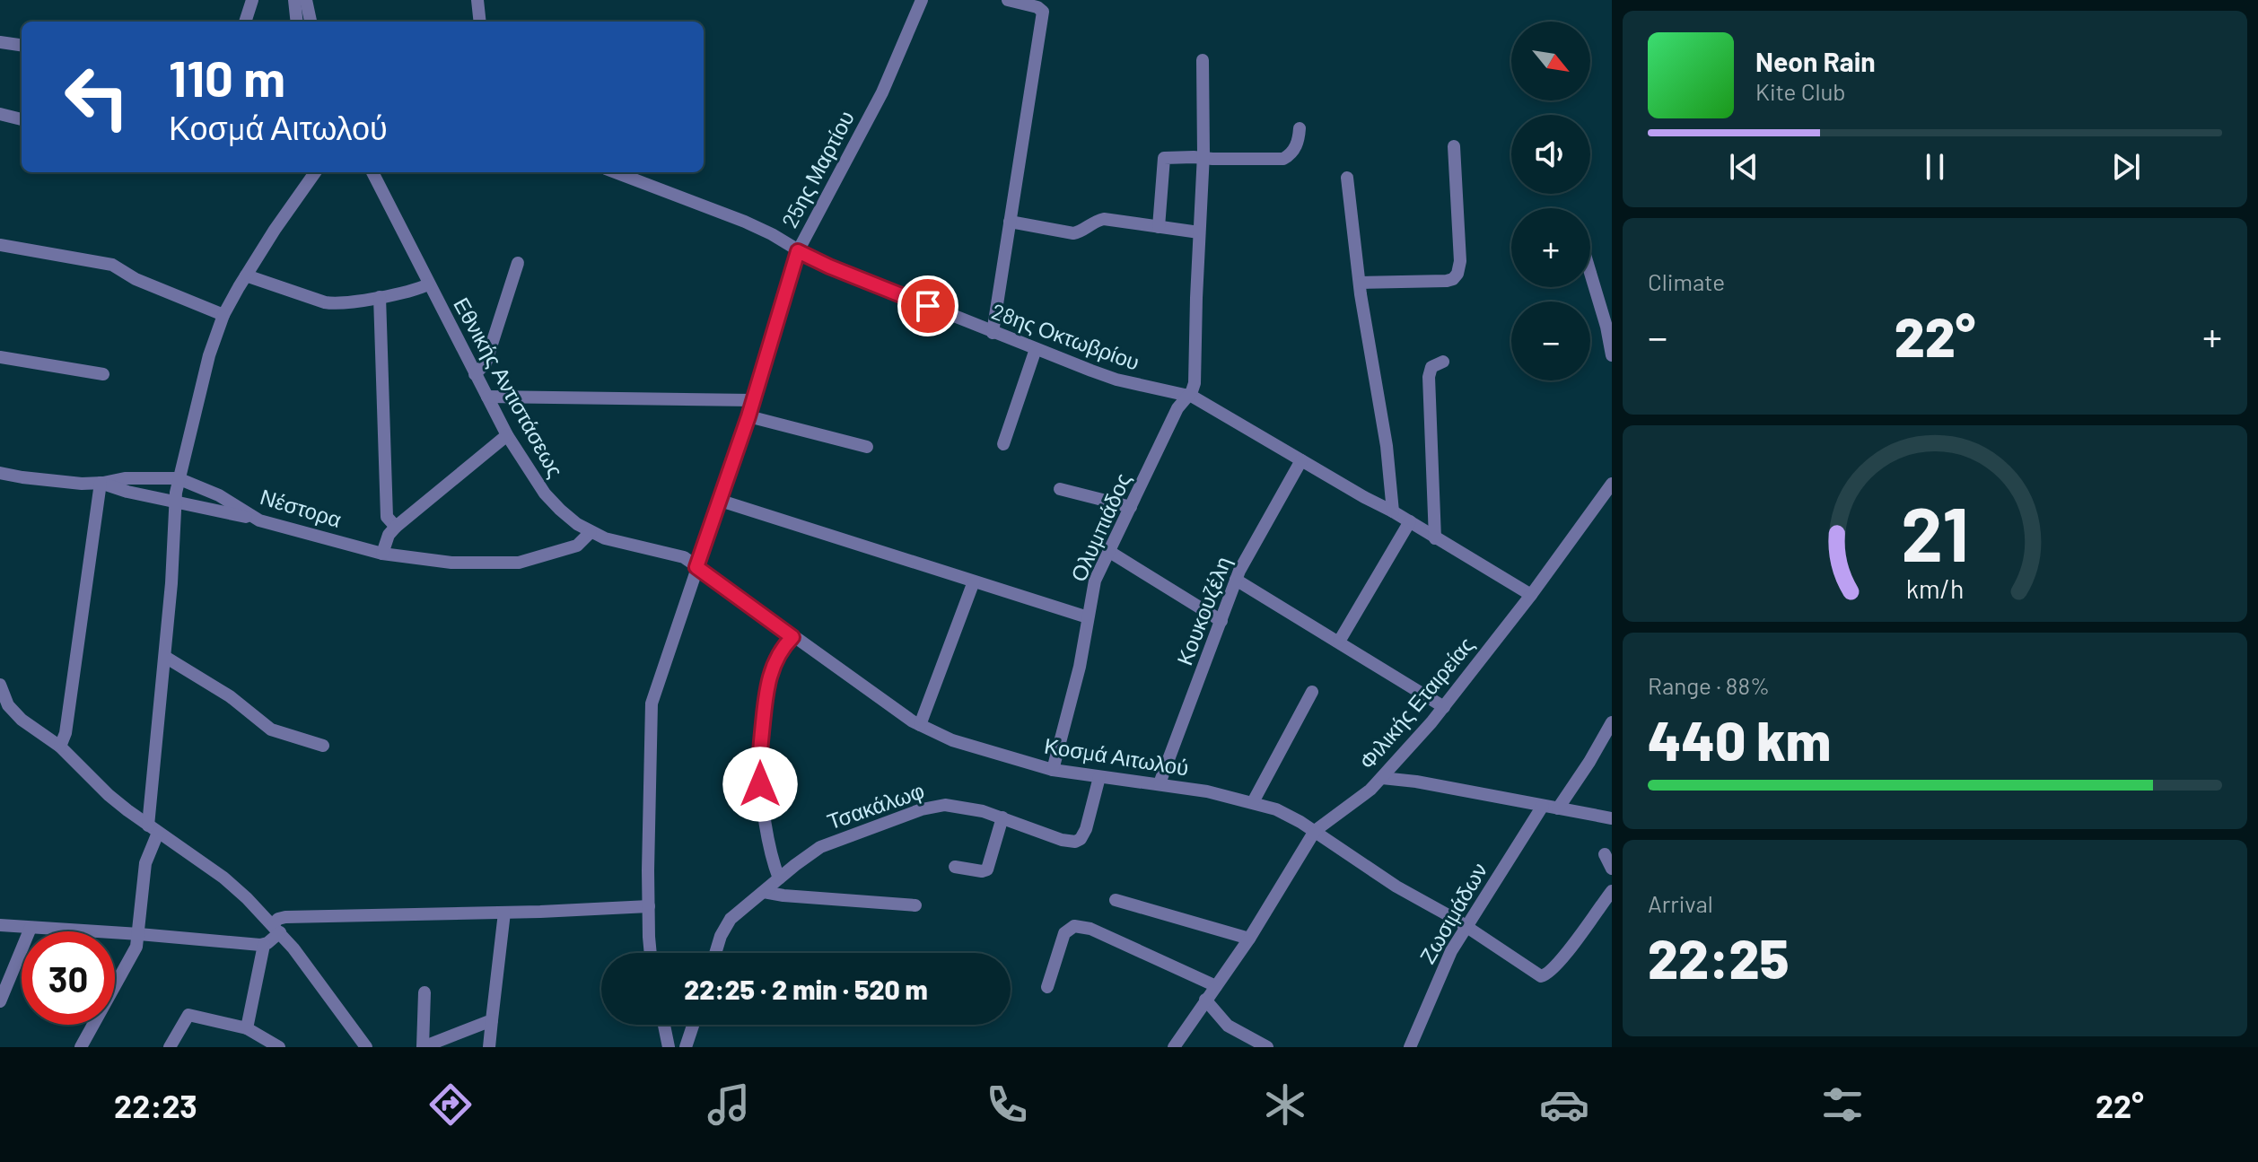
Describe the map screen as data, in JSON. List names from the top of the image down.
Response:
{
  "streets": {
    "street": [
      "25ης Μαρτίου",
      "28ης Οκτωβρίου",
      "Εθνικής Αντιστάσεως",
      "Νέστορα",
      "Ολυμπιάδος",
      "Κουκουζέλη",
      "Φιλικής Εταιρείας",
      "Κοσμά Αιτωλού",
      "Τσακάλωφ",
      "Ζωσιμάδων"
    ]
  },
  "crossings": [
    ["25ης Μαρτίου", "28ης Οκτωβρίου"],
    ["25ης Μαρτίου", "Εθνικής Αντιστάσεως"],
    ["25ης Μαρτίου", "Κοσμά Αιτωλού"],
    ["28ης Οκτωβρίου", "Ολυμπιάδος"],
    ["28ης Οκτωβρίου", "Κουκουζέλη"],
    ["28ης Οκτωβρίου", "Φιλικής Εταιρείας"],
    ["Εθνικής Αντιστάσεως", "Νέστορα"],
    ["Εθνικής Αντιστάσεως", "Κοσμά Αιτωλού"],
    ["Ολυμπιάδος", "Κοσμά Αιτωλού"],
    ["Κουκουζέλη", "Κοσμά Αιτωλού"],
    ["Φιλικής Εταιρείας", "Κοσμά Αιτωλού"],
    ["Κοσμά Αιτωλού", "Τσακάλωφ"],
    ["Κοσμά Αιτωλού", "Ζωσιμάδων"]
  ],
  "north": "bottom right",
  "page": {
    "map_buttons": ["+", "−"],
    "turn": ["110 m", "Κοσμά Αιτωλού"],
    "song": ["Neon Rain", "Kite Club"],
    "tile": [
      "Climate",
      ["Range · 88%", "440 km"],
      ["Arrival", "22:25"]
    ],
    "heat": ["−", "22°", "+"],
    "limit": "30",
    "trip": "22:25 · 2 min · 520 m",
    "tabs": ["22:23", "22°"],
    "gauge": ["21", "km/h"]
  }
}
